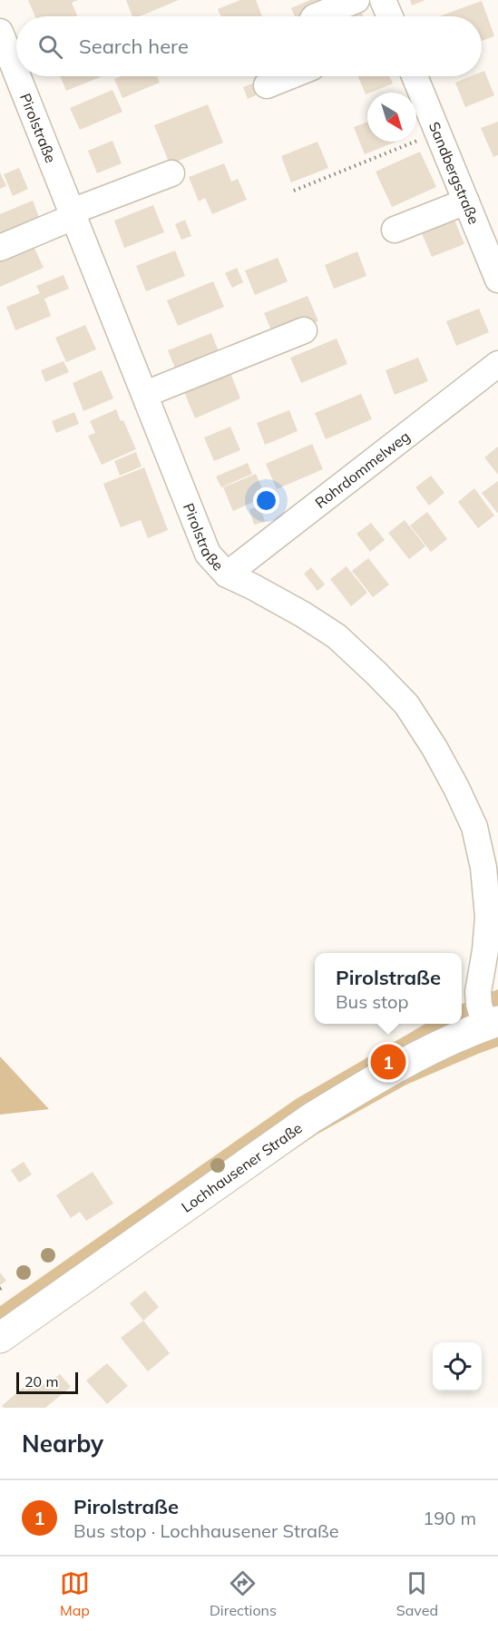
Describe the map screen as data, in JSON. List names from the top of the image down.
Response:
{
  "streets": {
    "main road": ["Lochhausener Straße"],
    "street": ["Pirolstraße", "Sandbergstraße", "Rohrdommelweg"]
  },
  "crossings": [
    ["Pirolstraße", "Rohrdommelweg"],
    ["Pirolstraße", "Lochhausener Straße"]
  ],
  "scale_bar": "20 m",
  "north": "bottom right",
  "page": {
    "search": "Search here",
    "popup": ["Pirolstraße", "Bus stop"],
    "pins": "1",
    "scale": "20 m",
    "heading": "Nearby",
    "list": [
      {
        "mark": "1",
        "name": "Pirolstraße",
        "note": "Bus stop · Lochhausener Straße",
        "value": "190 m"
      }
    ],
    "nav": ["Map", "Directions", "Saved"]
  }
}
